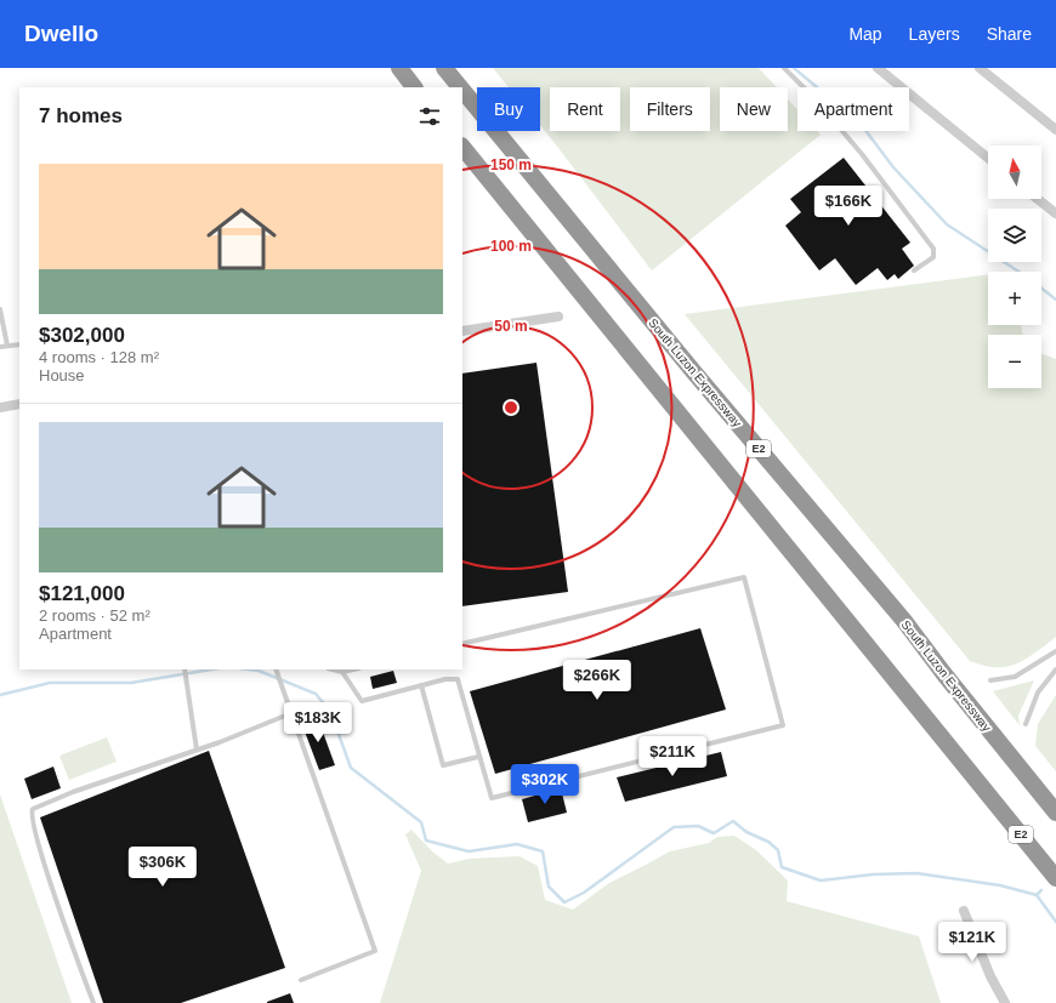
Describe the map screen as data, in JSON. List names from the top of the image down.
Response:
{
  "streets": {
    "highway": ["South Luzon Expressway", "E2"]
  },
  "north": "top",
  "page": {
    "header": "Dwello",
    "nav": ["Map", "Layers", "Share"],
    "chip": [
      "Buy",
      "Rent",
      "Filters",
      "New",
      "Apartment"
    ],
    "heading": "7 homes",
    "map_buttons": ["+", "−"],
    "list": [
      {
        "name": "$302,000",
        "note": "4 rooms · 128 m² · House"
      },
      {
        "name": "$121,000",
        "note": "2 rooms · 52 m² · Apartment"
      }
    ],
    "price": [
      "$166K",
      "$266K",
      "$183K",
      "$211K",
      "$302K",
      "$306K",
      "$121K"
    ]
  },
  "rings": ["150 m", "100 m", "50 m"]
}
